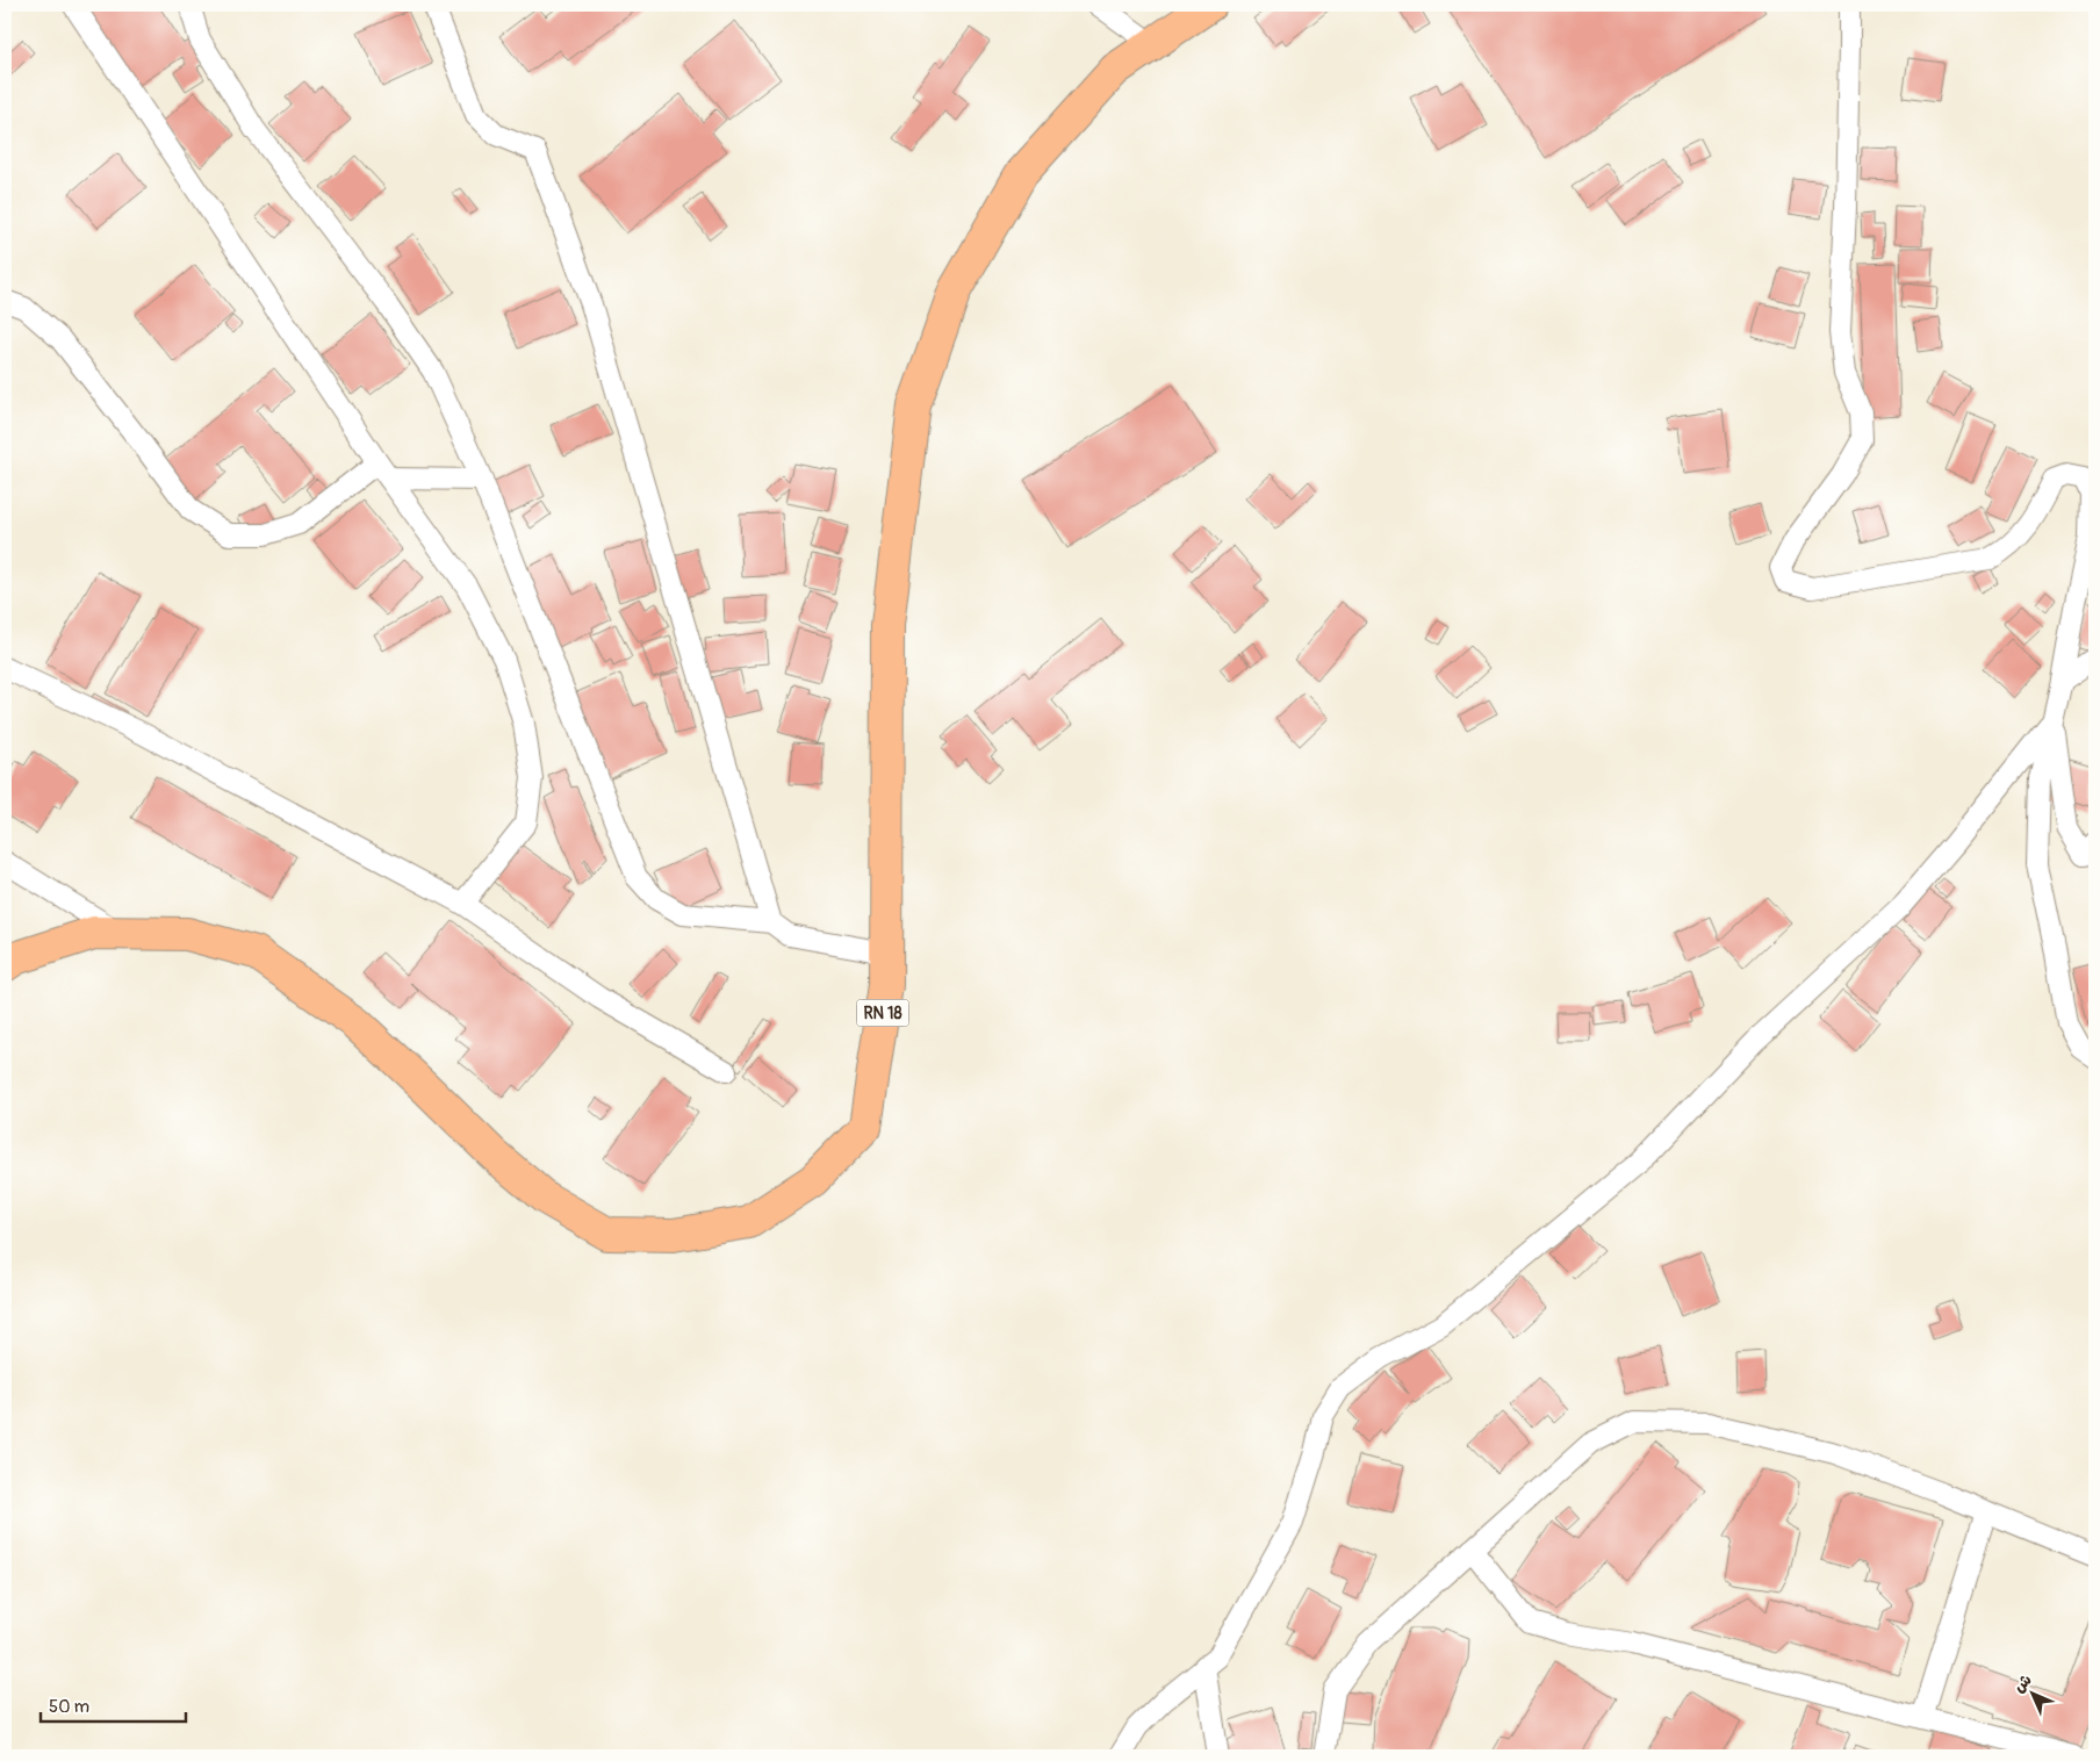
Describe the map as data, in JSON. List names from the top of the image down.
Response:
{
  "streets": {
    "main road": ["RN 18"]
  },
  "scale_bar": "50 m",
  "north": "top left"
}
